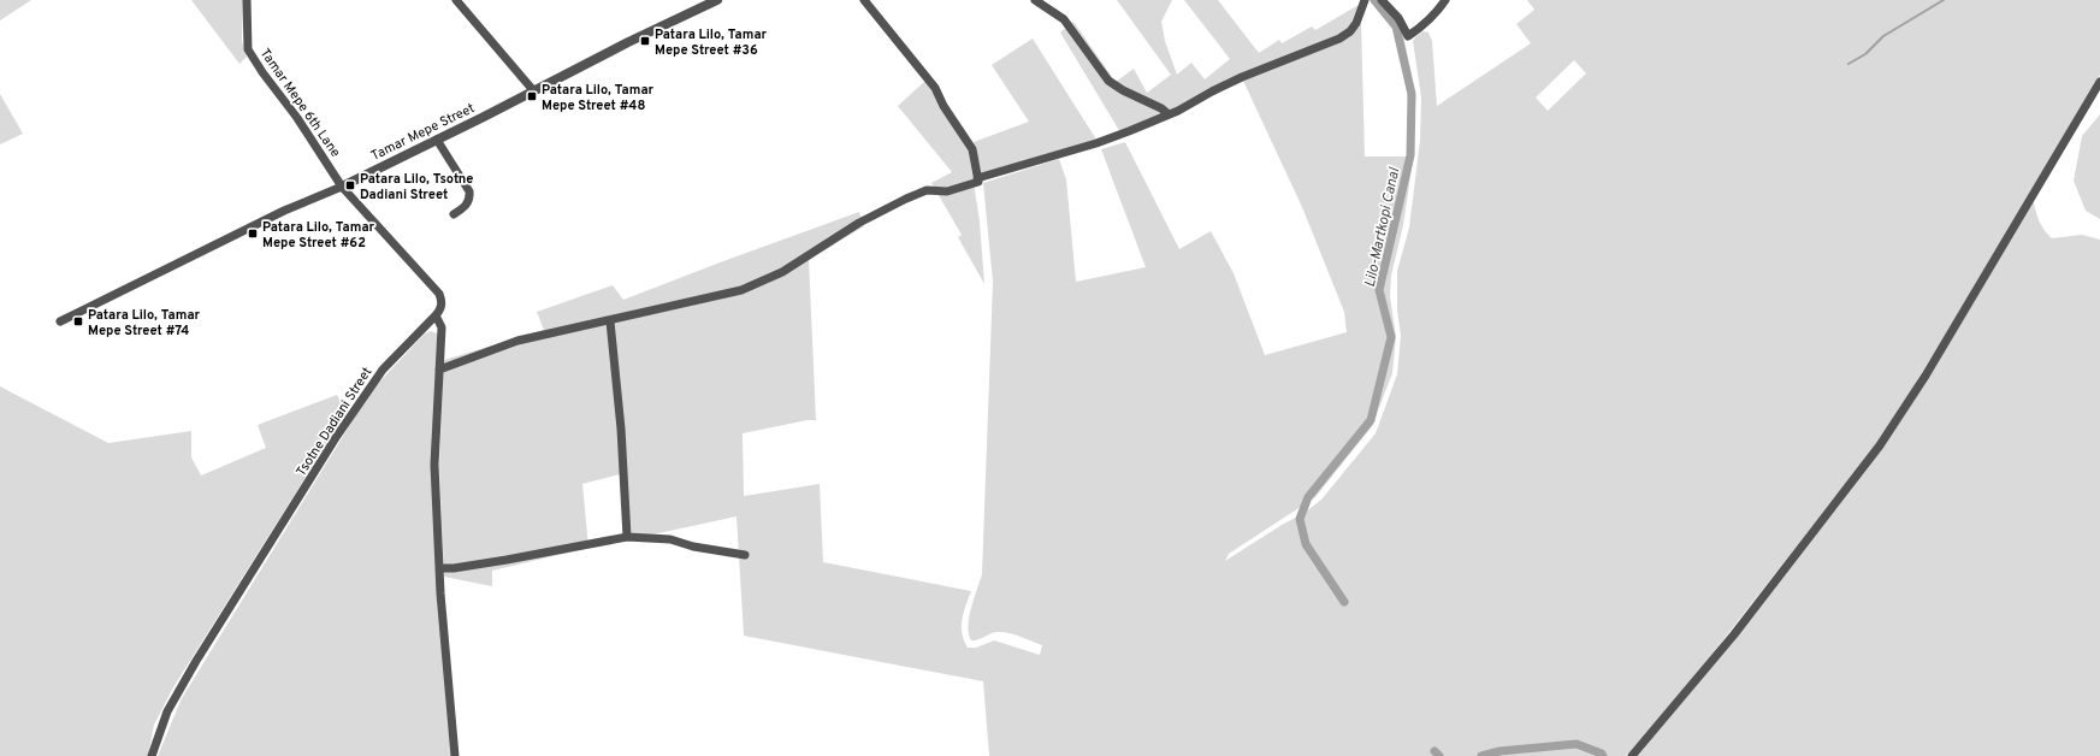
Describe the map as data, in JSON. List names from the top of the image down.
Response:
{
  "streets": {
    "street": ["Tamar Mepe 6th Lane", "Tamar Mepe Street", "Tsotne Dadiani Street"]
  },
  "crossings": [
    ["Tamar Mepe 6th Lane", "Tamar Mepe Street"]
  ],
  "water": ["Lilo-Martkopi Canal"],
  "places": {
    "transit": [
      "Patara Lilo, Tamar Mepe Street #36",
      "Patara Lilo, Tamar Mepe Street #48",
      "Patara Lilo, Tsotne Dadiani Street",
      "Patara Lilo, Tamar Mepe Street #62",
      "Patara Lilo, Tamar Mepe Street #74"
    ]
  }
}
